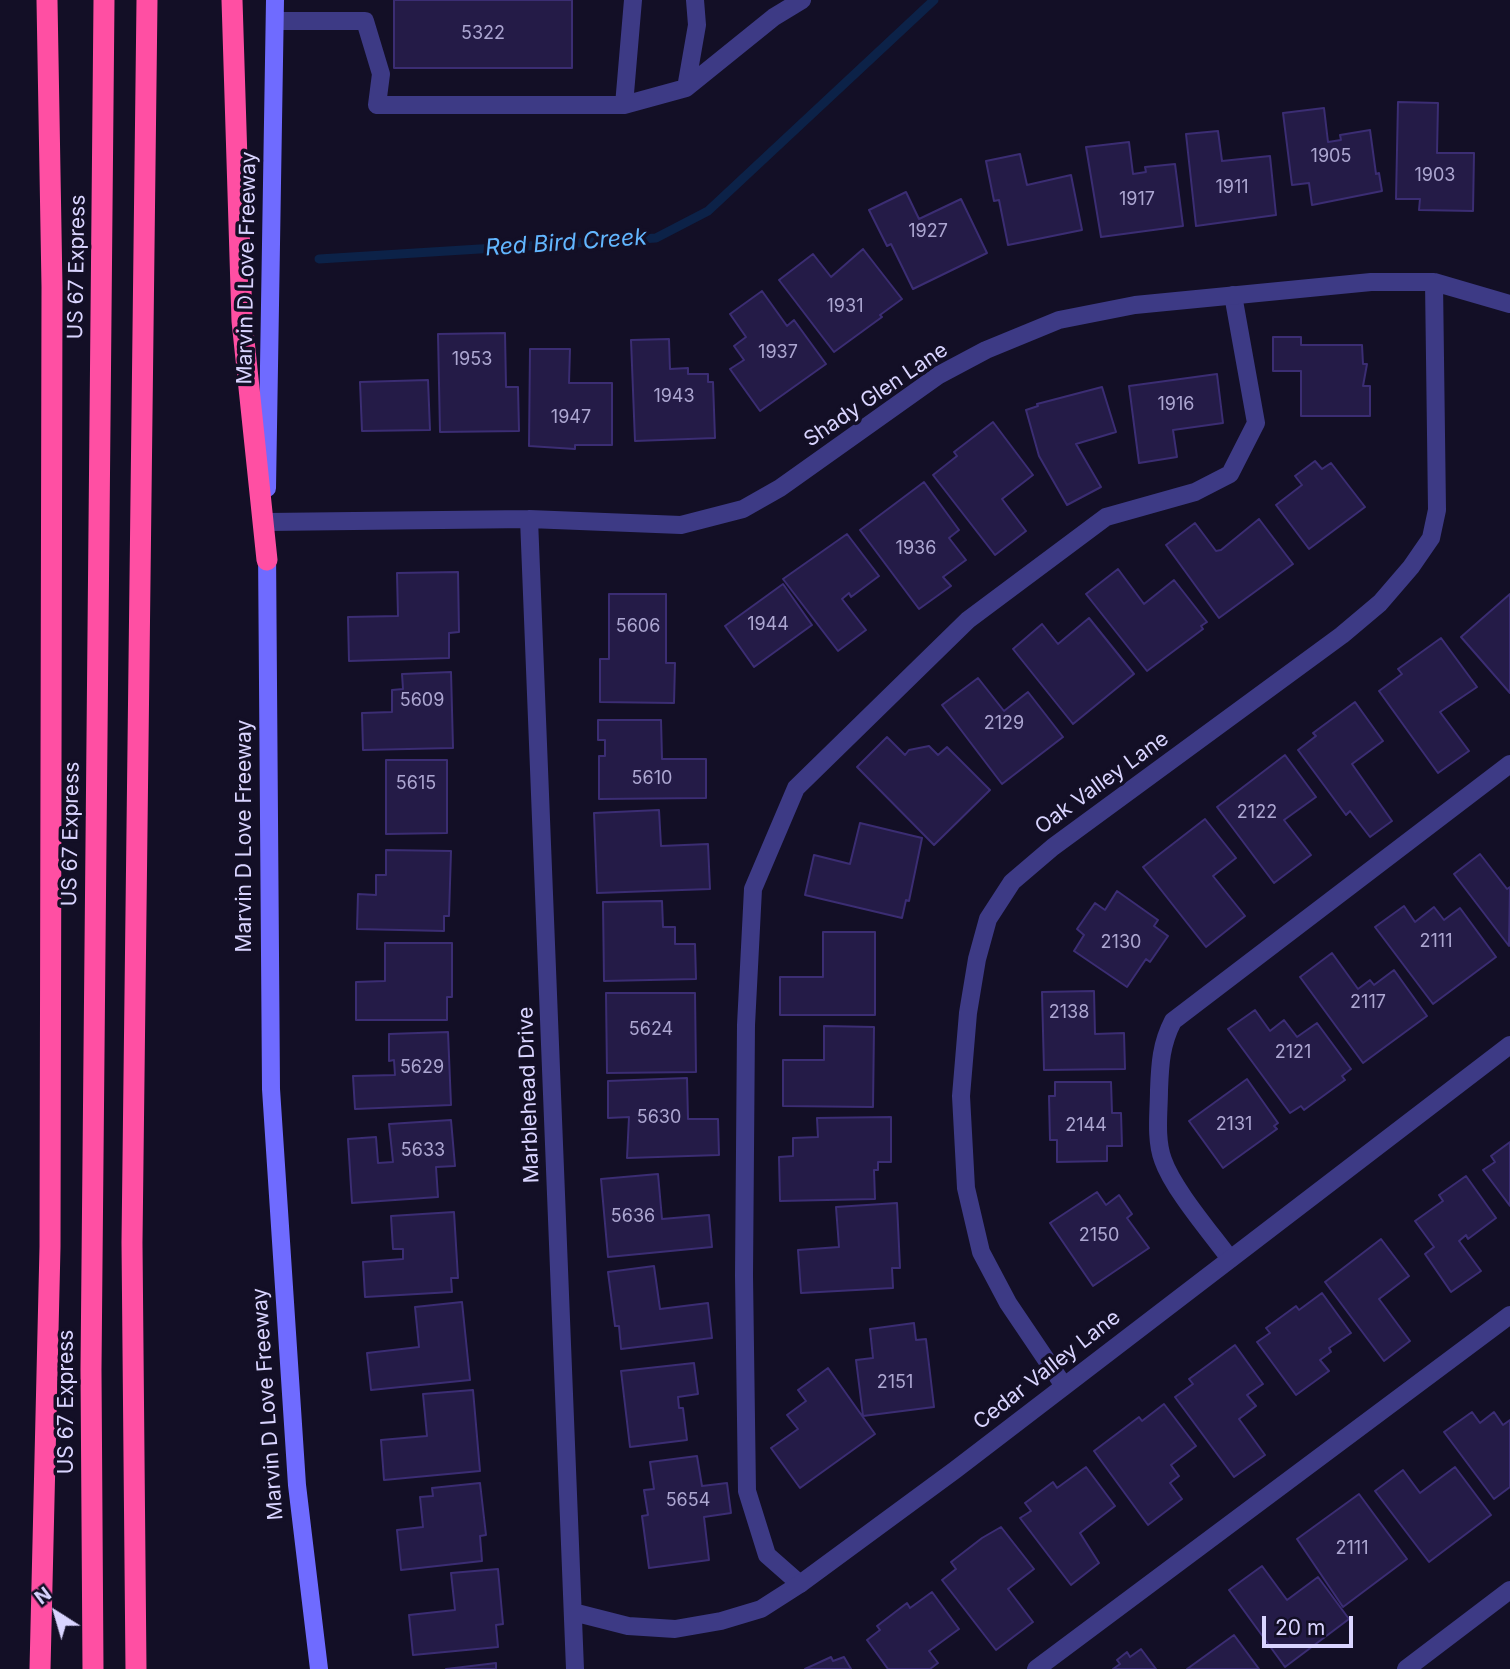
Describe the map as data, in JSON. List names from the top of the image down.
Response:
{
  "streets": {
    "highway": ["US 67 Express"],
    "main road": ["Marvin D Love Freeway"],
    "street": [
      "Shady Glen Lane",
      "Oak Valley Lane",
      "Marblehead Drive",
      "Cedar Valley Lane"
    ]
  },
  "crossings": [
    ["Marvin D Love Freeway", "Shady Glen Lane"],
    ["Shady Glen Lane", "Oak Valley Lane"],
    ["Shady Glen Lane", "Marblehead Drive"],
    ["Oak Valley Lane", "Cedar Valley Lane"],
    ["Marblehead Drive", "Cedar Valley Lane"]
  ],
  "water": ["Red Bird Creek"],
  "house_numbers": [
    "5322",
    "1905",
    "1903",
    "1911",
    "1917",
    "1927",
    "1931",
    "1937",
    "1953",
    "1943",
    "1916",
    "1947",
    "1936",
    "1944",
    "5606",
    "5609",
    "2129",
    "5610",
    "5615",
    "2122",
    "2111",
    "2130",
    "2117",
    "2138",
    "5624",
    "2121",
    "5629",
    "5630",
    "2131",
    "2144",
    "5633",
    "5636",
    "2150",
    "2151",
    "5654",
    "2111"
  ],
  "scale_bar": "20 m",
  "north": "top left"
}
